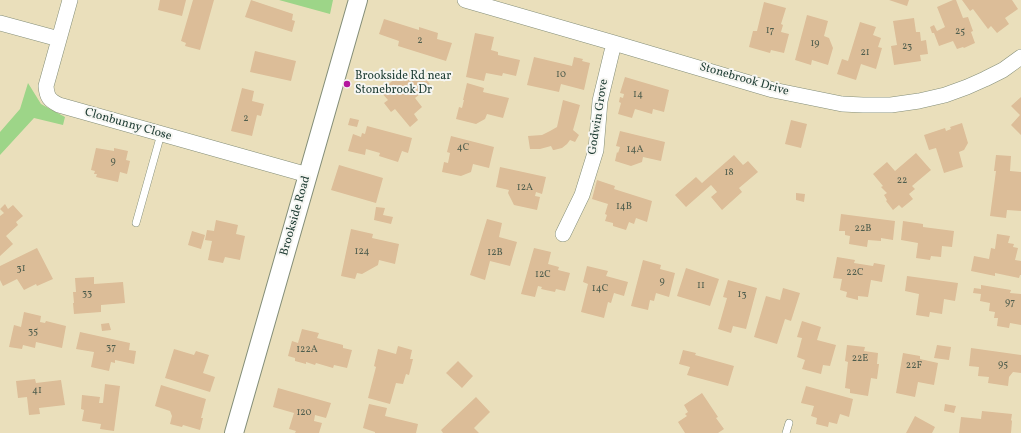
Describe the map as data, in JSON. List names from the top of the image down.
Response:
{
  "streets": {
    "street": [
      "Stonebrook Drive",
      "Godwin Grove",
      "Clonbunny Close",
      "Brookside Road"
    ]
  },
  "crossings": [
    ["Stonebrook Drive", "Godwin Grove"],
    ["Clonbunny Close", "Brookside Road"]
  ],
  "places": ["Brookside Rd near Stonebrook Dr"],
  "house_numbers": [
    "17",
    "25",
    "2",
    "19",
    "23",
    "21",
    "10",
    "14",
    "2",
    "4C",
    "14A",
    "9",
    "18",
    "22",
    "12A",
    "14B",
    "22B",
    "124",
    "12B",
    "31",
    "22C",
    "12C",
    "9",
    "11",
    "14C",
    "33",
    "13",
    "97",
    "35",
    "37",
    "122A",
    "22E",
    "95",
    "22F",
    "41",
    "120"
  ]
}
